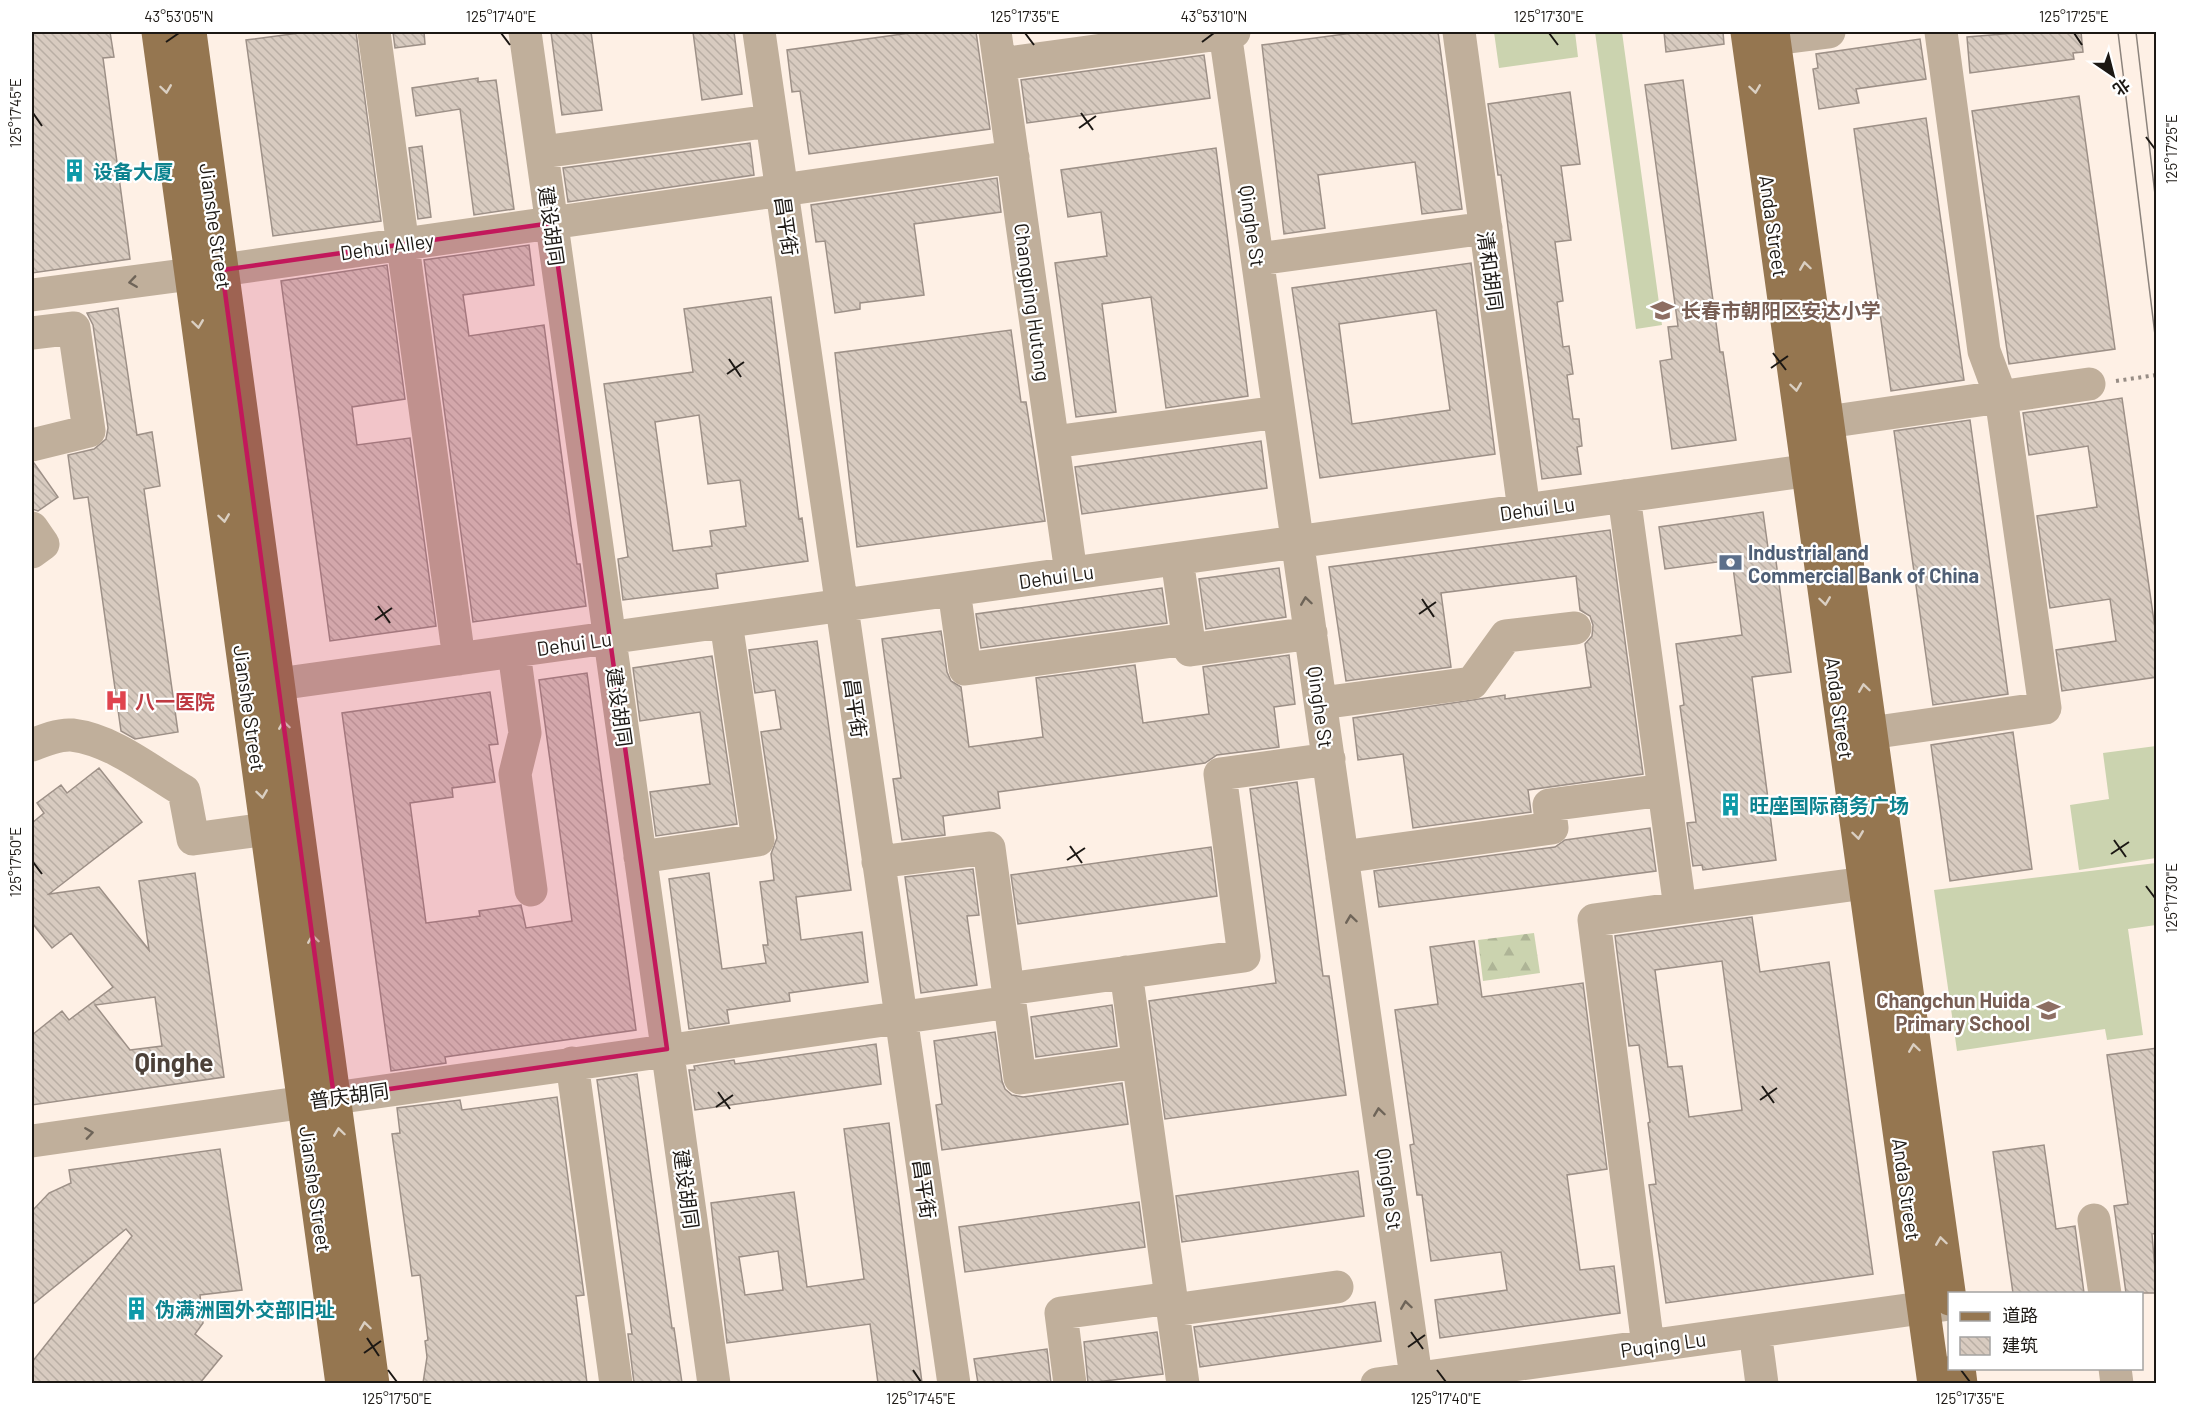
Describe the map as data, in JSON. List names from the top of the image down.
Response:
{
  "streets": {
    "main road": ["Jianshe Street", "Anda Street"],
    "street": [
      "建设胡同",
      "昌平街",
      "Qinghe St",
      "Dehui Alley",
      "清和胡同",
      "Changping Hutong",
      "Dehui Lu",
      "普庆胡同",
      "Puqing Lu"
    ]
  },
  "crossings": [
    ["Jianshe Street", "Dehui Alley"],
    ["Jianshe Street", "Dehui Lu"],
    ["Jianshe Street", "普庆胡同"],
    ["建设胡同", "Dehui Alley"],
    ["建设胡同", "Dehui Lu"],
    ["建设胡同", "普庆胡同"],
    ["昌平街", "Dehui Alley"],
    ["昌平街", "Dehui Lu"],
    ["昌平街", "普庆胡同"],
    ["Qinghe St", "Dehui Lu"],
    ["Qinghe St", "普庆胡同"],
    ["Qinghe St", "Puqing Lu"],
    ["Anda Street", "Dehui Lu"],
    ["Anda Street", "Puqing Lu"],
    ["Dehui Alley", "Changping Hutong"],
    ["清和胡同", "Dehui Lu"],
    ["Changping Hutong", "Dehui Lu"]
  ],
  "districts": ["Qinghe"],
  "places": {
    "building": ["设备大厦", "旺座国际商务广场", "伪满洲国外交部旧址"],
    "school or university": ["长春市朝阳区安达小学", "Changchun Huida Primary School"],
    "bank": ["Industrial and Commercial Bank of China"],
    "hospital": ["八一医院"]
  },
  "legend": ["道路", "建筑"],
  "north": "bottom right",
  "coordinates": [
    "43°53'05\"N",
    "125°17'40\"E",
    "125°17'35\"E",
    "43°53'10\"N",
    "125°17'30\"E",
    "125°17'25\"E",
    "125°17'45\"E",
    "125°17'50\"E"
  ]
}
